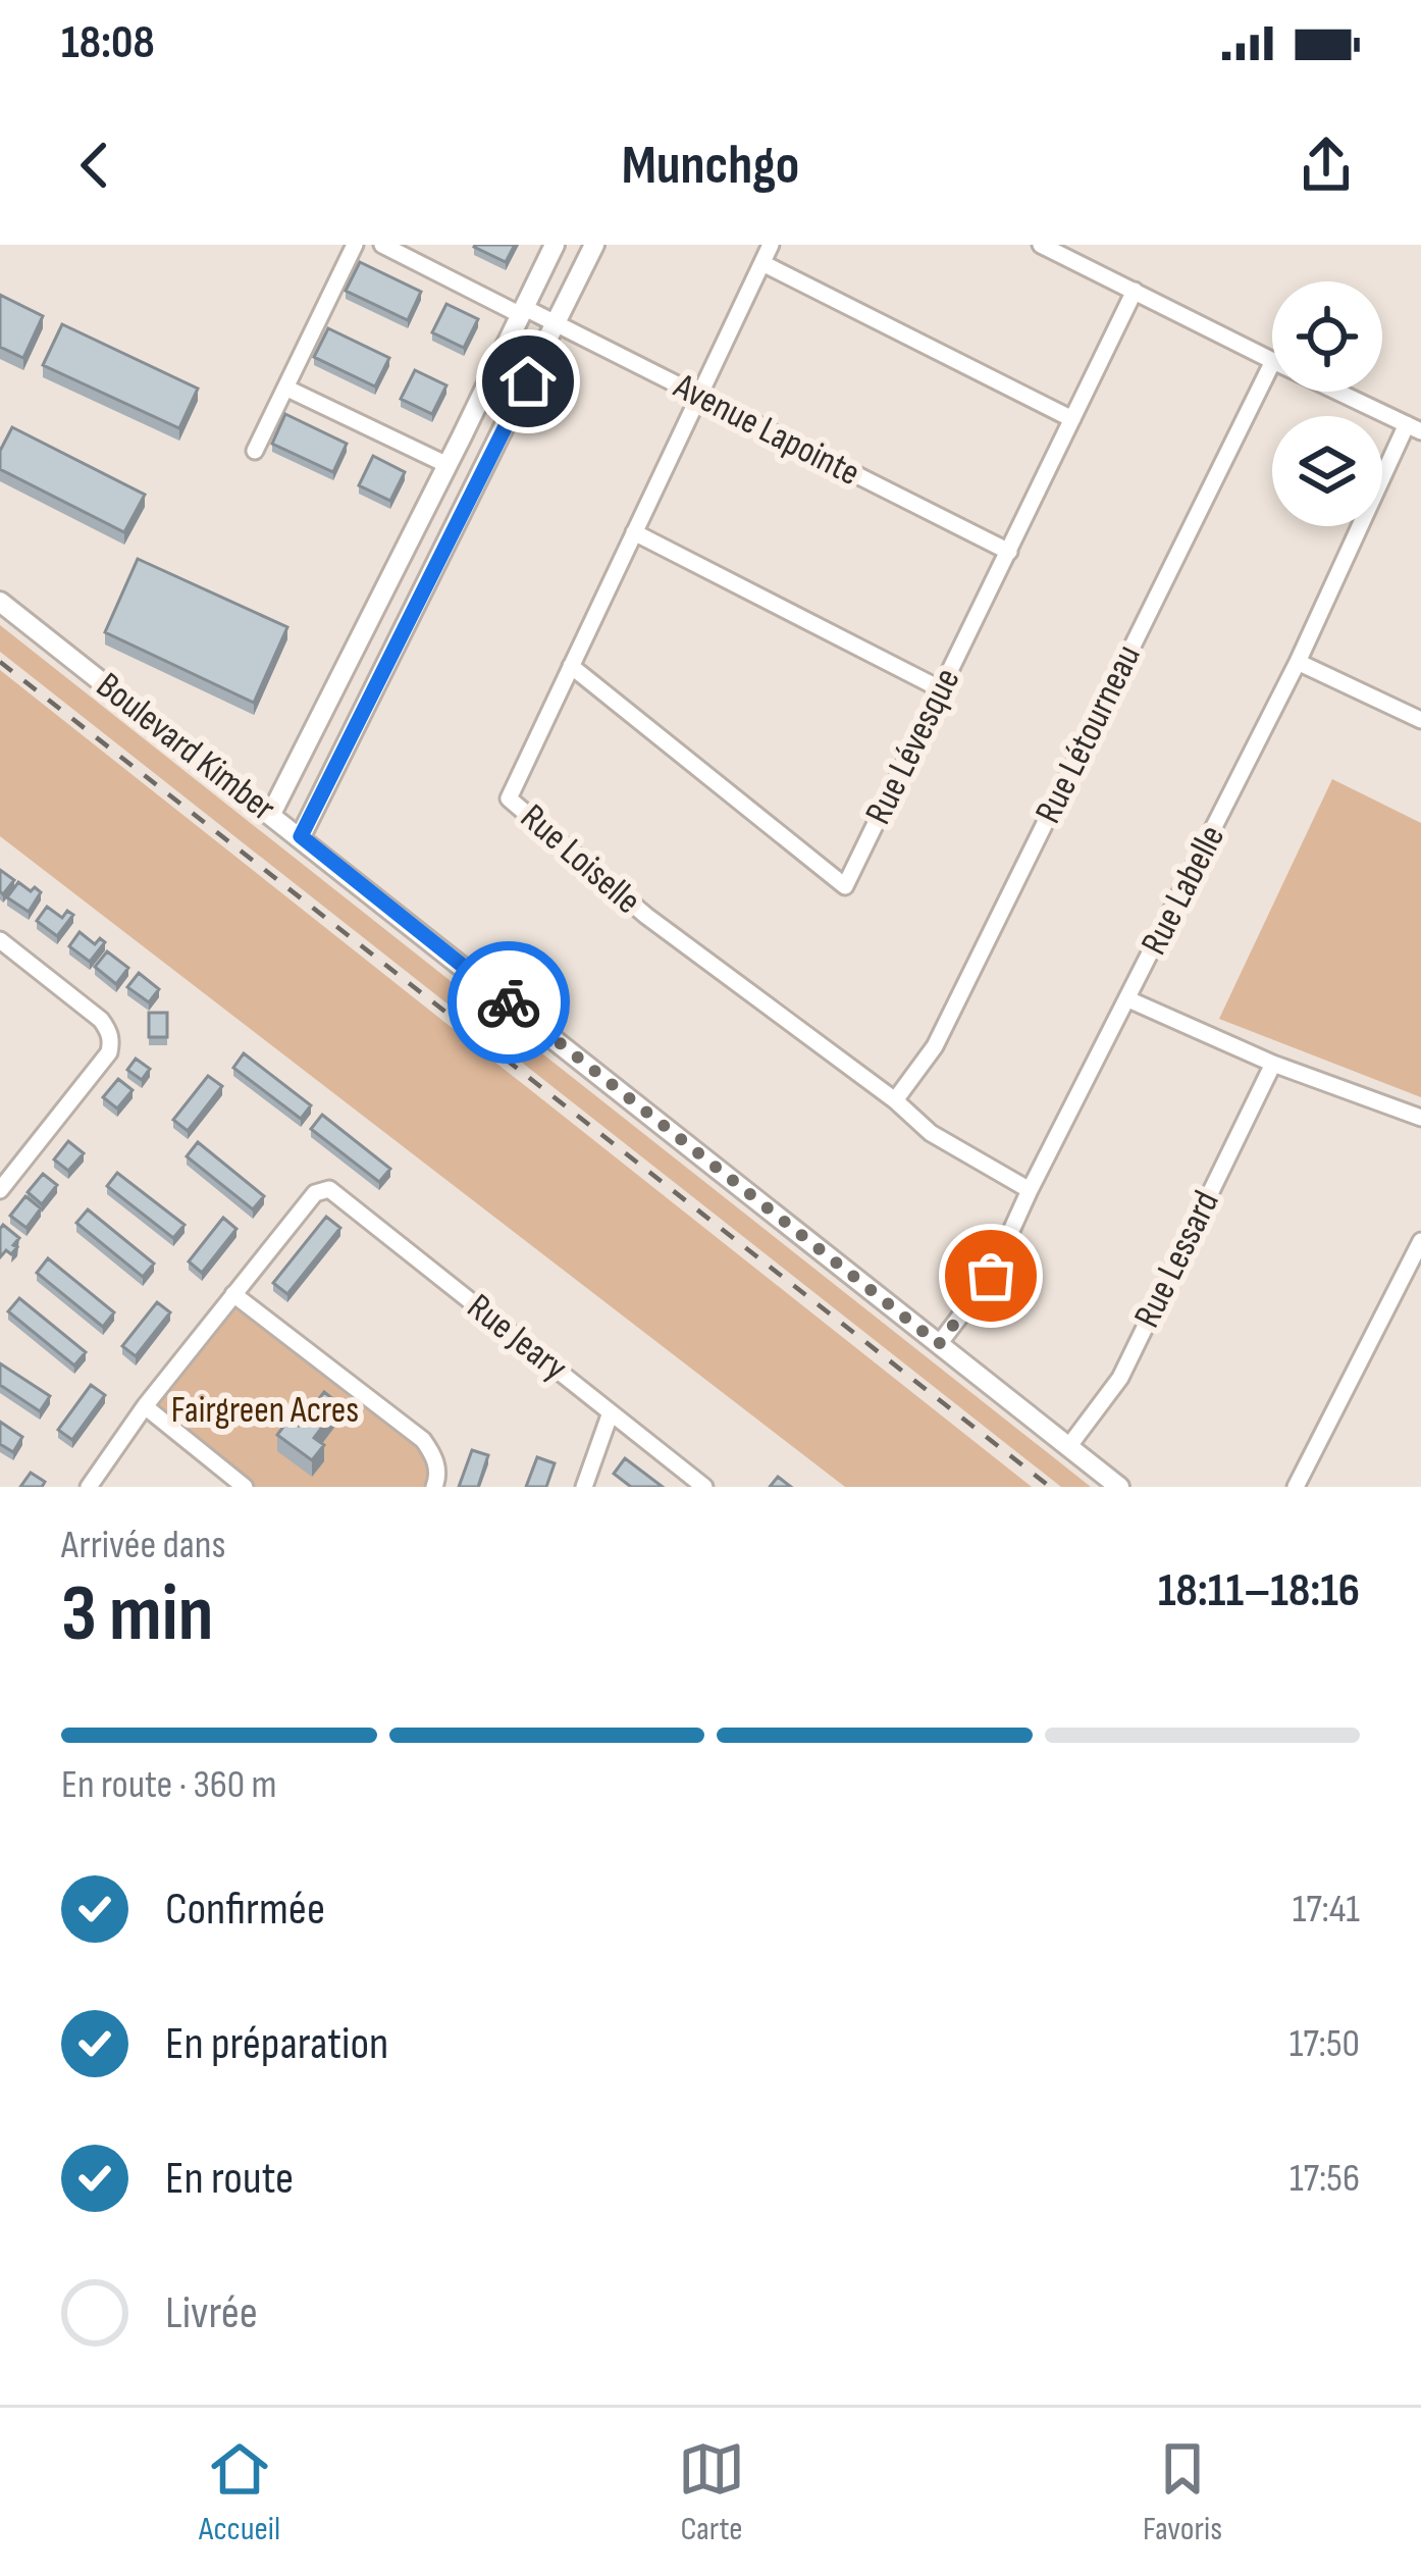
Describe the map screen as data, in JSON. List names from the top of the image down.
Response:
{
  "streets": {
    "street": [
      "Avenue Lapointe",
      "Rue Létourneau",
      "Rue Lévesque",
      "Boulevard Kimber",
      "Rue Loiselle",
      "Rue Labelle",
      "Rue Lessard",
      "Rue Jeary"
    ]
  },
  "crossings": [
    ["Avenue Lapointe", "Rue Lévesque"],
    ["Avenue Lapointe", "Rue Loiselle"],
    ["Rue Létourneau", "Rue Loiselle"],
    ["Rue Lévesque", "Rue Loiselle"],
    ["Boulevard Kimber", "Rue Labelle"],
    ["Boulevard Kimber", "Rue Lessard"],
    ["Rue Loiselle", "Rue Labelle"]
  ],
  "parks": ["Fairgreen Acres"],
  "page": {
    "status": "18:08",
    "header": "Munchgo",
    "heading": ["3 min", "Arrivée dans", "18:11–18:16"],
    "bar": "En route · 360 m",
    "list": [
      ["Confirmée", "17:41"],
      ["En préparation", "17:50"],
      ["En route", "17:56"],
      "Livrée"
    ],
    "tabs": ["Accueil", "Carte", "Favoris"]
  }
}
